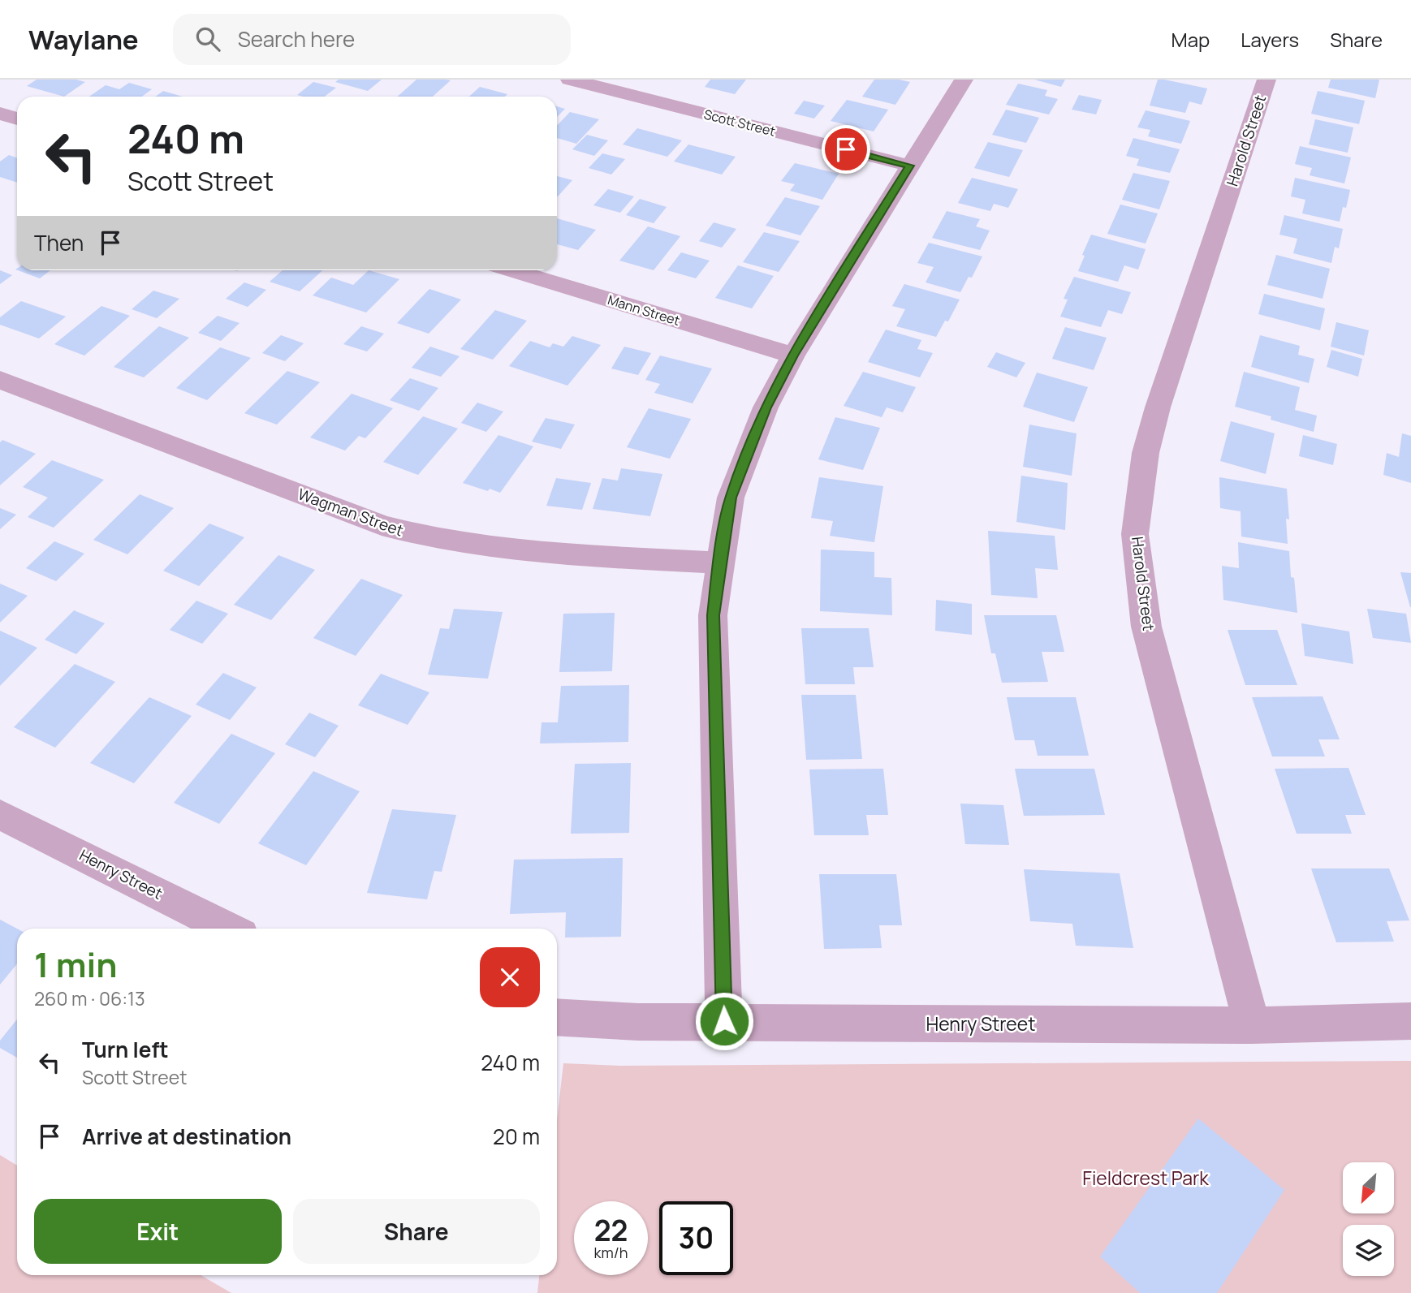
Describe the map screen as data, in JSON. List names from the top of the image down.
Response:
{
  "streets": {
    "street": [
      "Scott Street",
      "Harold Street",
      "Mann Street",
      "Wagman Street",
      "Henry Street"
    ]
  },
  "crossings": [
    ["Harold Street", "Henry Street"]
  ],
  "parks": ["Fieldcrest Park"],
  "north": "bottom left",
  "page": {
    "header": "Waylane",
    "search": "Search here",
    "nav": ["Map", "Layers", "Share"],
    "turn": ["240 m", "Scott Street"],
    "then": "Then",
    "heading": ["1 min", "260 m · 06:13"],
    "list": [
      {
        "name": "Turn left",
        "note": "Scott Street",
        "value": "240 m"
      },
      {
        "name": "Arrive at destination",
        "value": "20 m"
      }
    ],
    "buttons": ["Exit", "Share"],
    "speed": "22 km/h",
    "limit": "30"
  }
}
